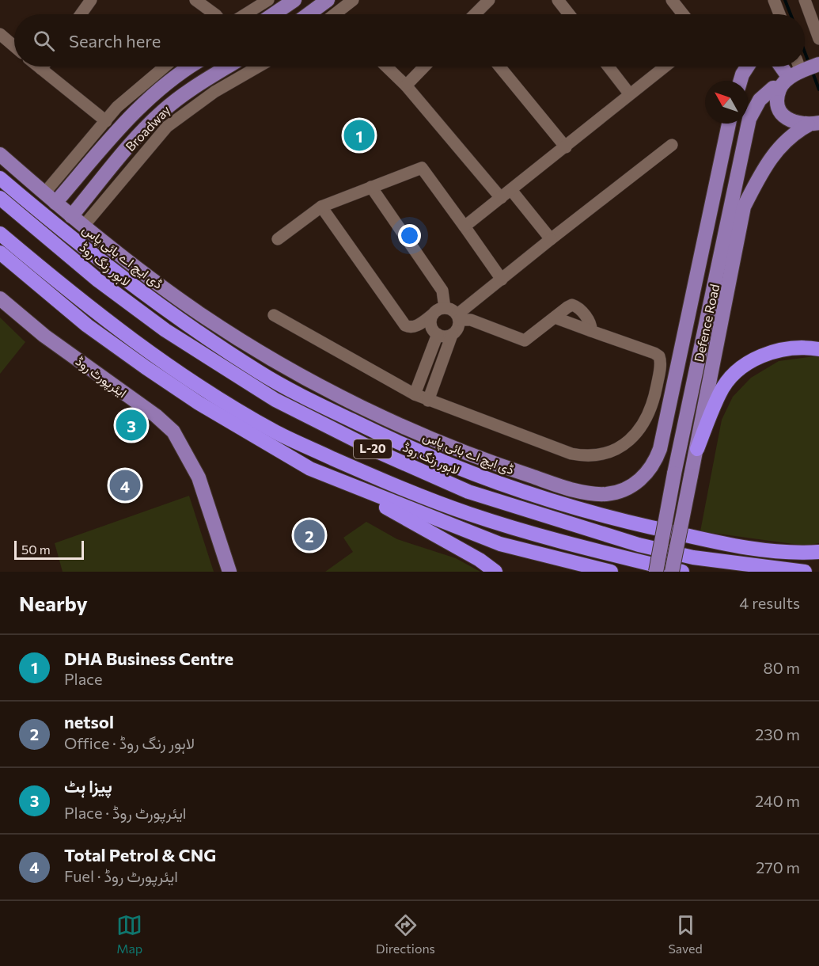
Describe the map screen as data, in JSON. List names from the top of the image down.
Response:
{
  "streets": {
    "highway": ["لاہور رنگ روڈ", "L-20"],
    "main road": [
      "Broadway",
      "ڈی ایچ اے بائی پاس",
      "Defence Road",
      "ایئرپورٹ روڈ"
    ]
  },
  "crossings": [
    ["Broadway", "ڈی ایچ اے بائی پاس"]
  ],
  "scale_bar": "50 m",
  "north": "top left",
  "page": {
    "search": "Search here",
    "pins": [
      "1",
      "3",
      "4",
      "2"
    ],
    "scale": "50 m",
    "heading": ["Nearby", "4 results"],
    "list": [
      {
        "mark": "1",
        "name": "DHA Business Centre",
        "note": "Place",
        "value": "80 m"
      },
      {
        "mark": "2",
        "name": "netsol",
        "note": "Office · لاہور رنگ روڈ",
        "value": "230 m"
      },
      {
        "mark": "3",
        "name": "پیزا ہٹ",
        "note": "Place · ایئرپورٹ روڈ",
        "value": "240 m"
      },
      {
        "mark": "4",
        "name": "Total Petrol & CNG",
        "note": "Fuel · ایئرپورٹ روڈ",
        "value": "270 m"
      }
    ],
    "nav": ["Map", "Directions", "Saved"]
  }
}
